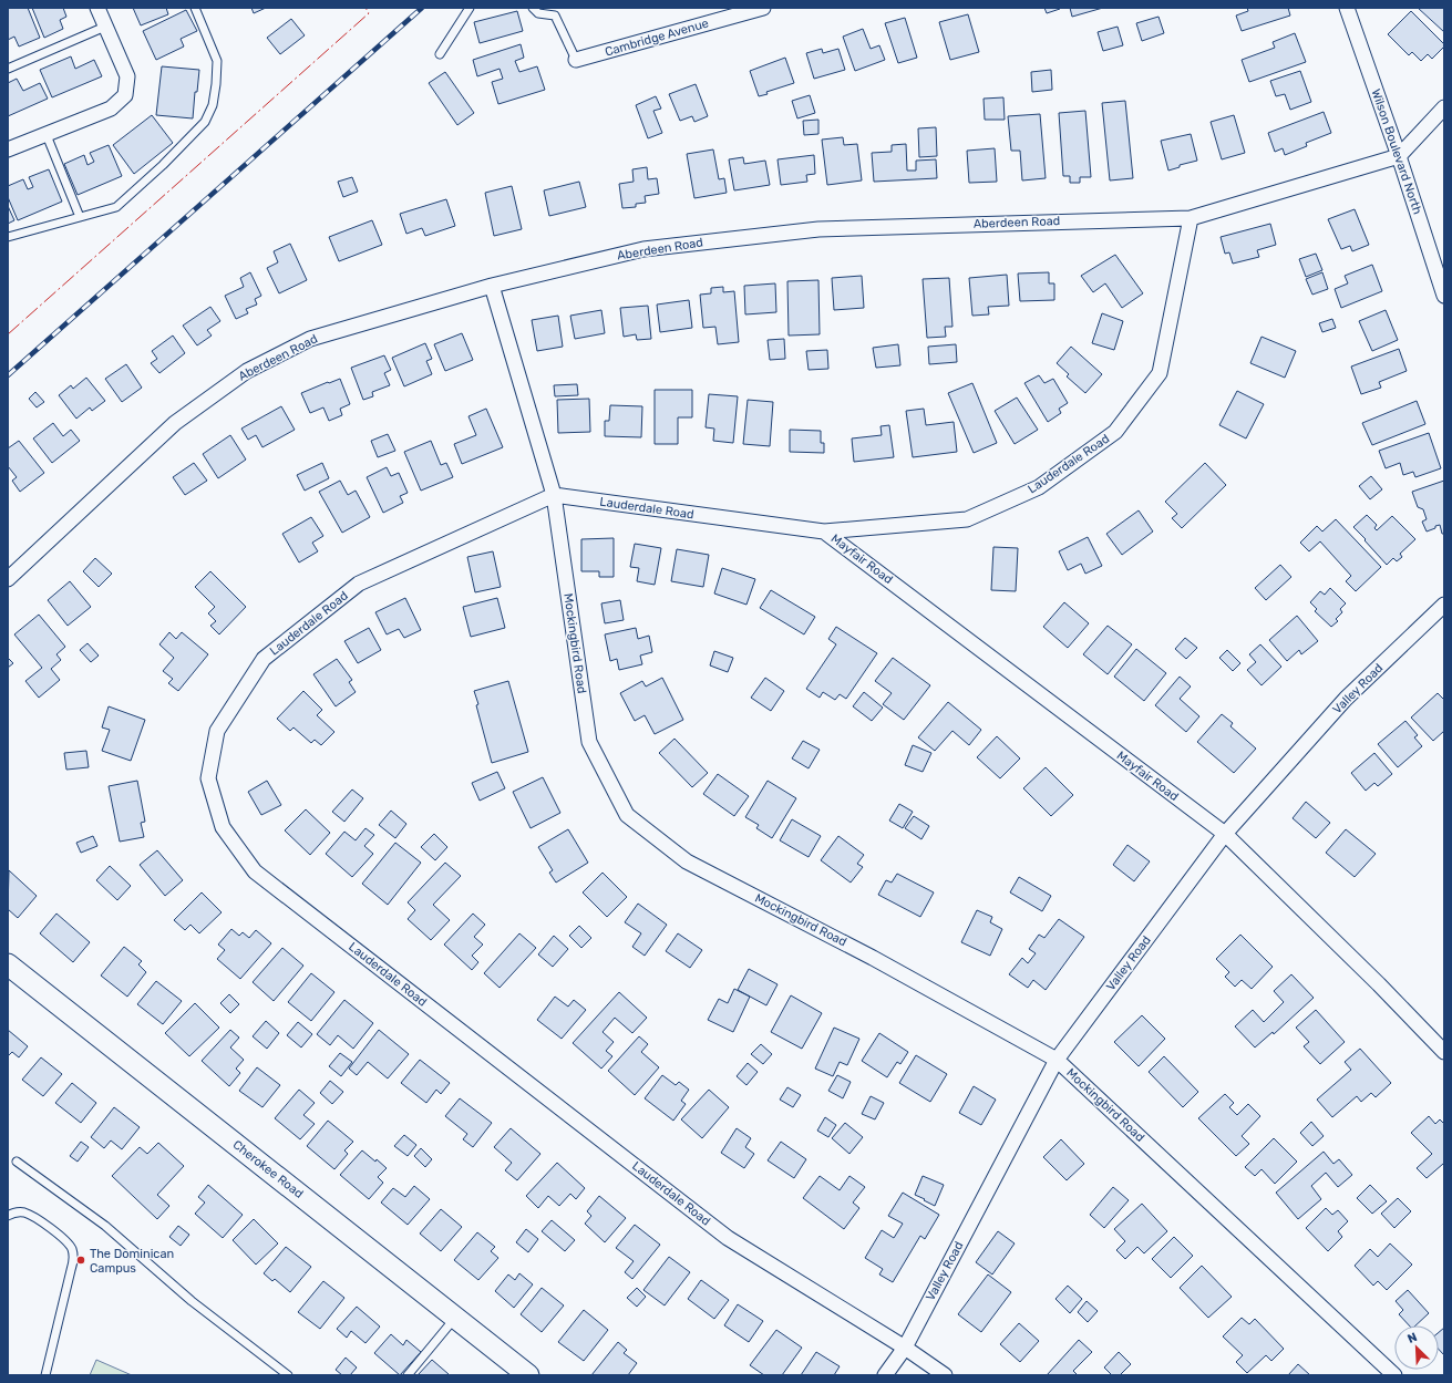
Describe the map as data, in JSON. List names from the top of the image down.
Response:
{
  "streets": {
    "street": [
      "Cambridge Avenue",
      "Wilson Boulevard North",
      "Aberdeen Road",
      "Lauderdale Road",
      "Mayfair Road",
      "Mockingbird Road",
      "Valley Road",
      "Cherokee Road"
    ]
  },
  "crossings": [
    ["Wilson Boulevard North", "Aberdeen Road"],
    ["Aberdeen Road", "Lauderdale Road"],
    ["Aberdeen Road", "Mockingbird Road"],
    ["Lauderdale Road", "Mayfair Road"],
    ["Lauderdale Road", "Mockingbird Road"],
    ["Lauderdale Road", "Valley Road"],
    ["Mayfair Road", "Valley Road"],
    ["Mockingbird Road", "Valley Road"]
  ],
  "places": ["The Dominican Campus"],
  "north": "top left"
}
